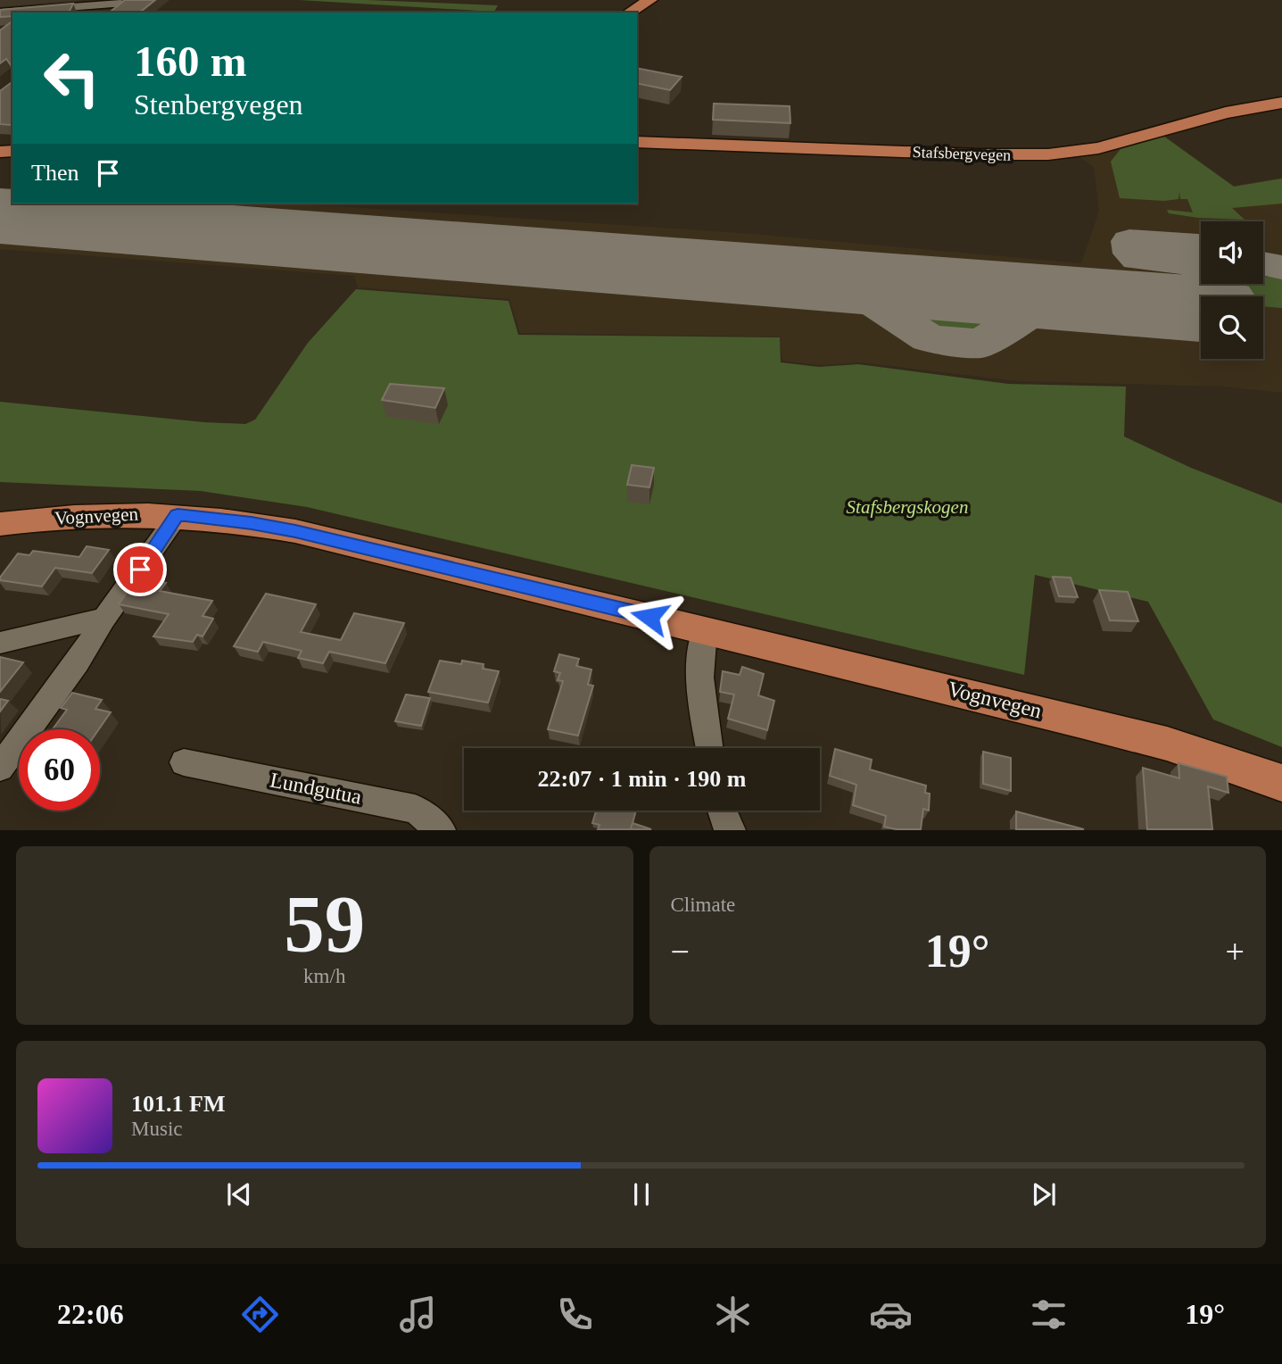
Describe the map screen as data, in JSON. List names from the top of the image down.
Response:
{
  "streets": {
    "main road": ["Stafsbergvegen", "Vognvegen"],
    "street": ["Lundgutua"]
  },
  "parks": ["Stafsbergskogen"],
  "page": {
    "turn": ["160 m", "Stenbergvegen"],
    "then": "Then",
    "limit": "60",
    "trip": "22:07 · 1 min · 190 m",
    "tile": [
      ["59", "km/h"],
      "Climate"
    ],
    "heat": ["−", "19°", "+"],
    "song": ["101.1 FM", "Music"],
    "tabs": ["22:06", "19°"]
  }
}
